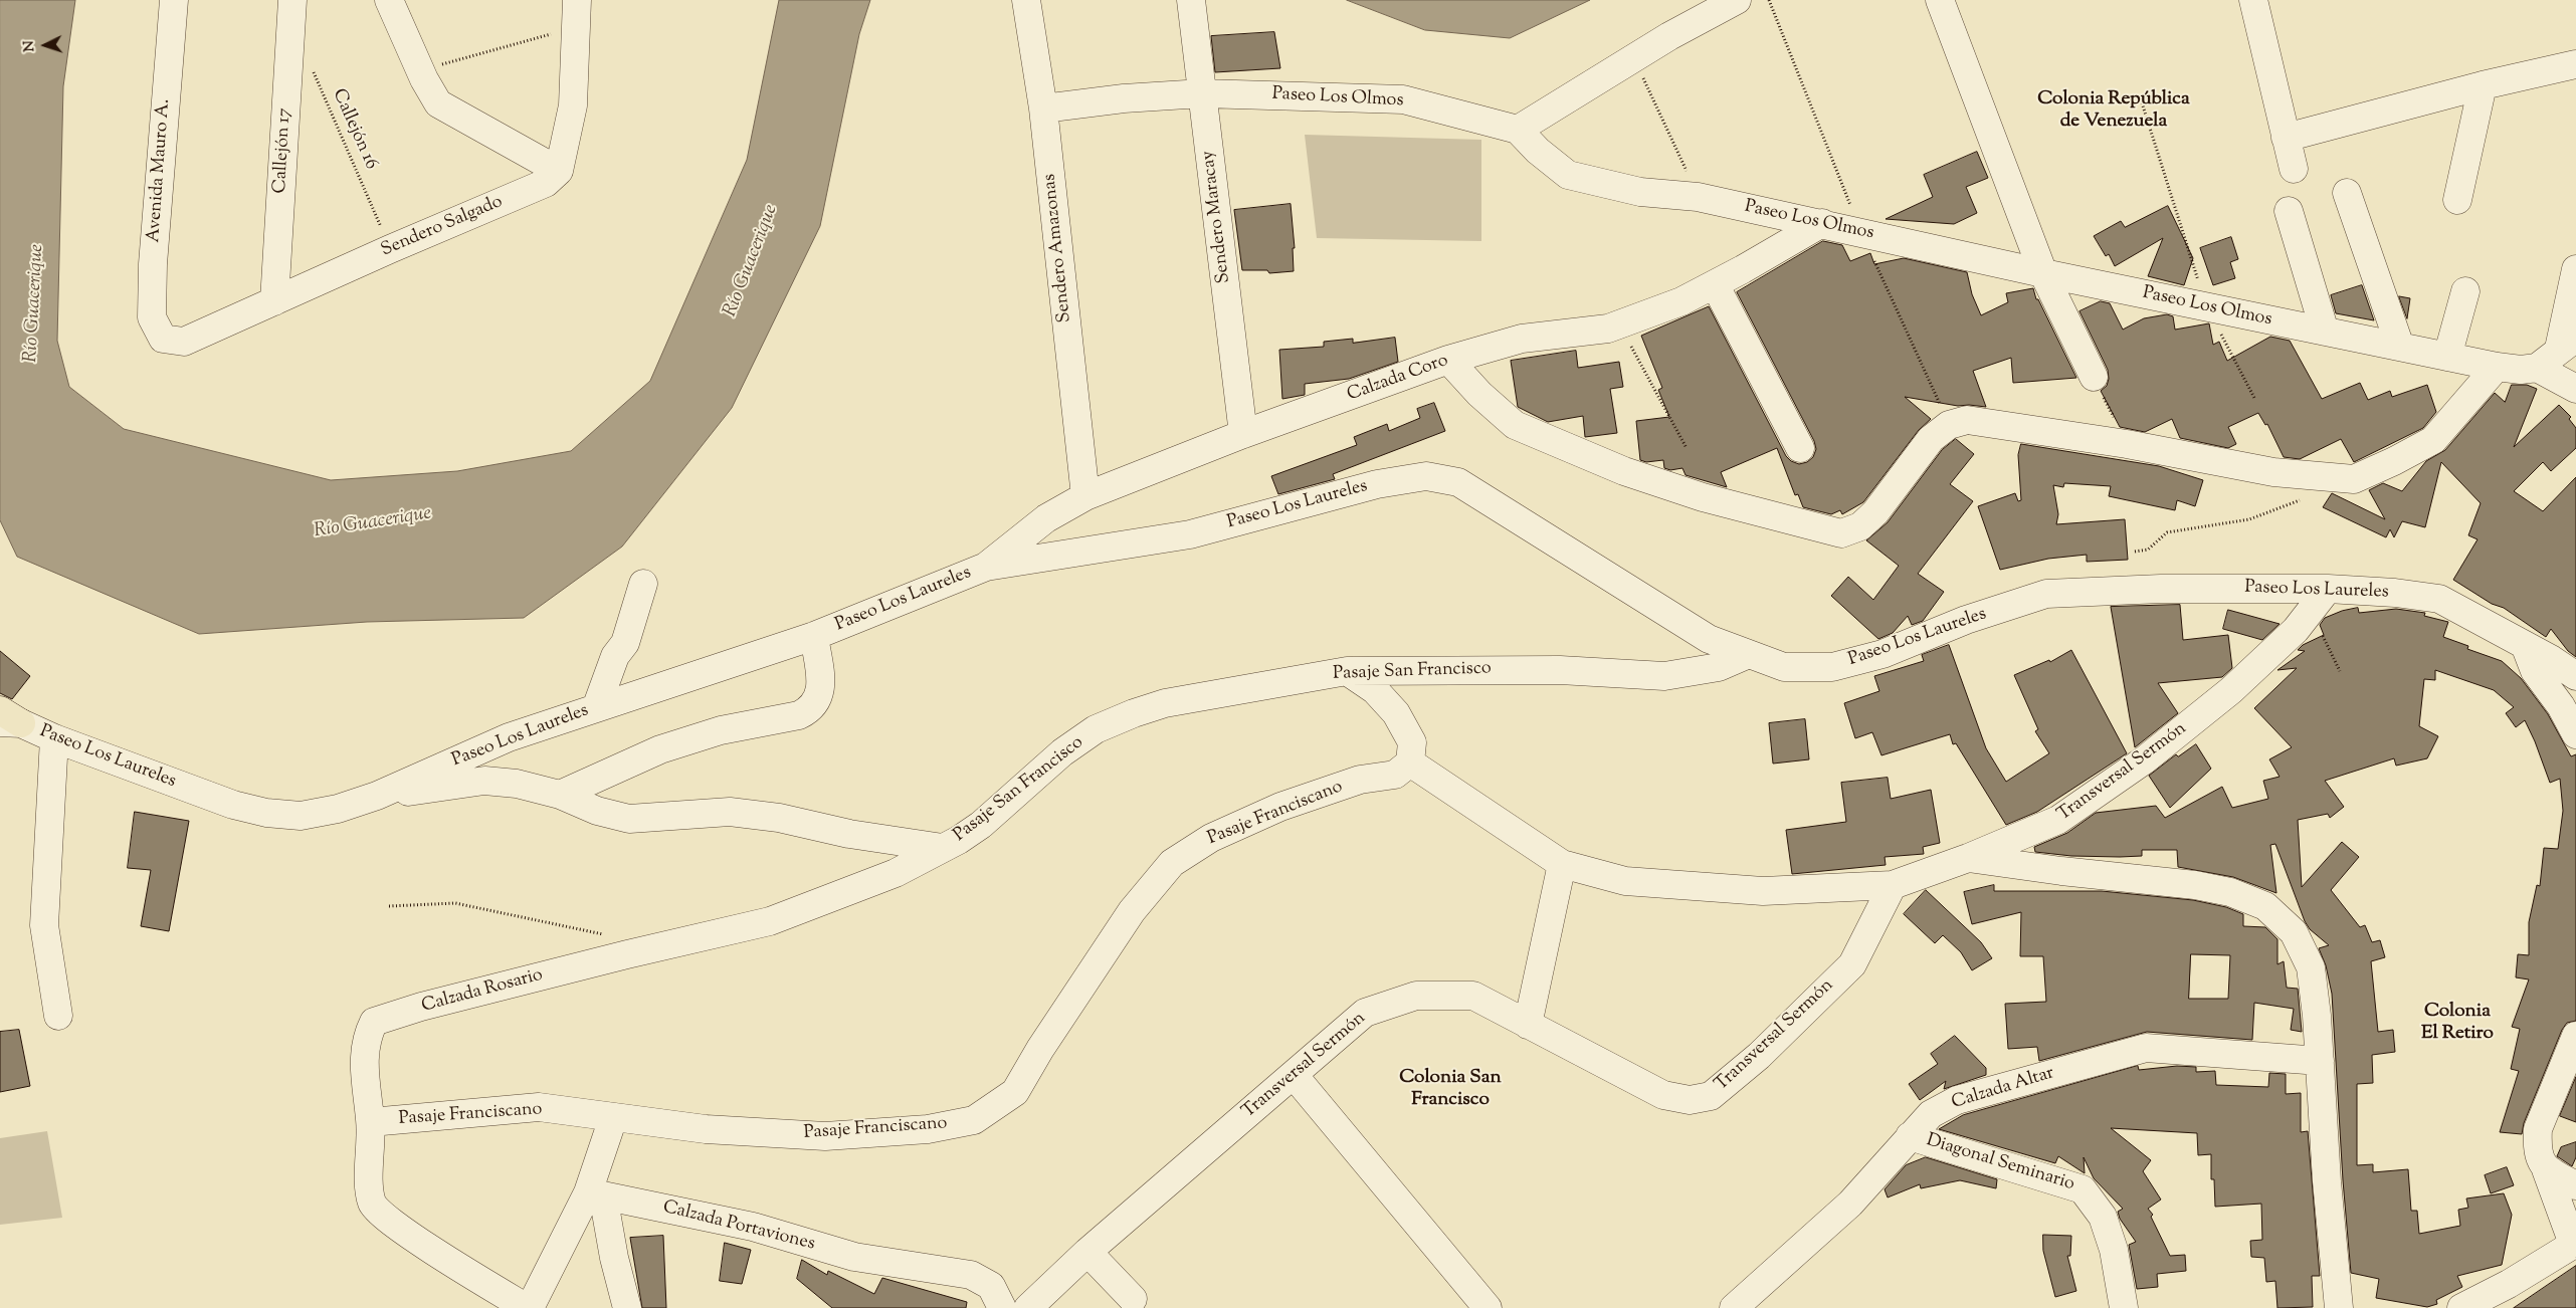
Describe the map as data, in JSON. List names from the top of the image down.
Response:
{
  "streets": {
    "street": [
      "Paseo Los Olmos",
      "Callejón 17",
      "Avenida Mauro A.",
      "Sendero Maracay",
      "Sendero Salgado",
      "Sendero Amazonas",
      "Calzada Coro",
      "Paseo Los Laureles",
      "Pasaje San Francisco",
      "Transversal Sermón",
      "Pasaje Franciscano",
      "Calzada Rosario",
      "Calzada Altar",
      "Diagonal Seminario",
      "Calzada Portaviones"
    ],
    "path": ["Callejón 16"]
  },
  "crossings": [
    ["Paseo Los Olmos", "Sendero Maracay"],
    ["Paseo Los Olmos", "Sendero Amazonas"],
    ["Paseo Los Olmos", "Calzada Coro"],
    ["Callejón 16", "Sendero Salgado"],
    ["Callejón 17", "Sendero Salgado"],
    ["Avenida Mauro A.", "Sendero Salgado"],
    ["Sendero Maracay", "Calzada Coro"],
    ["Sendero Amazonas", "Calzada Coro"],
    ["Calzada Coro", "Paseo Los Laureles"],
    ["Paseo Los Laureles", "Pasaje San Francisco"],
    ["Paseo Los Laureles", "Transversal Sermón"],
    ["Pasaje San Francisco", "Calzada Rosario"],
    ["Pasaje Franciscano", "Calzada Rosario"],
    ["Calzada Altar", "Diagonal Seminario"]
  ],
  "districts": ["Colonia República de Venezuela", "Colonia El Retiro", "Colonia San Francisco"],
  "water": ["Río Guacerique"],
  "north": "left"
}
